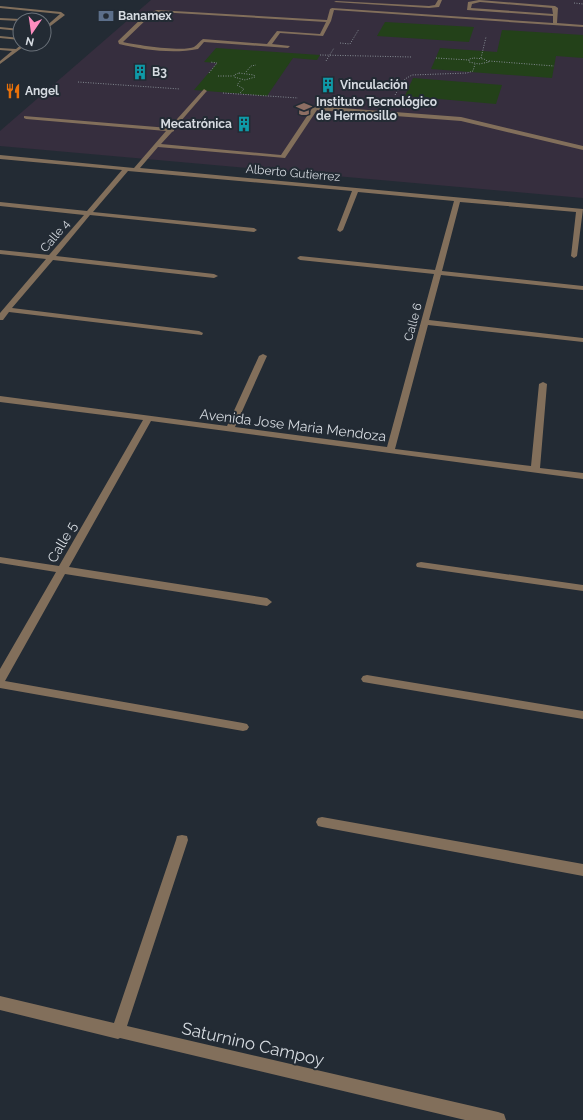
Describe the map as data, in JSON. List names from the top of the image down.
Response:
{
  "streets": {
    "street": [
      "Alberto Gutierrez",
      "Calle 4",
      "Calle 6",
      "Avenida Jose Maria Mendoza",
      "Calle 5",
      "Saturnino Campoy"
    ]
  },
  "crossings": [
    ["Alberto Gutierrez", "Calle 4"],
    ["Alberto Gutierrez", "Calle 6"],
    ["Calle 6", "Avenida Jose Maria Mendoza"],
    ["Avenida Jose Maria Mendoza", "Calle 5"]
  ],
  "places": {
    "bank": ["Banamex"],
    "building": ["B3", "Vinculación", "Mecatrónica"],
    "restaurant": ["Angel"],
    "school or university": ["Instituto Tecnológico de Hermosillo"]
  },
  "north": "bottom"
}
